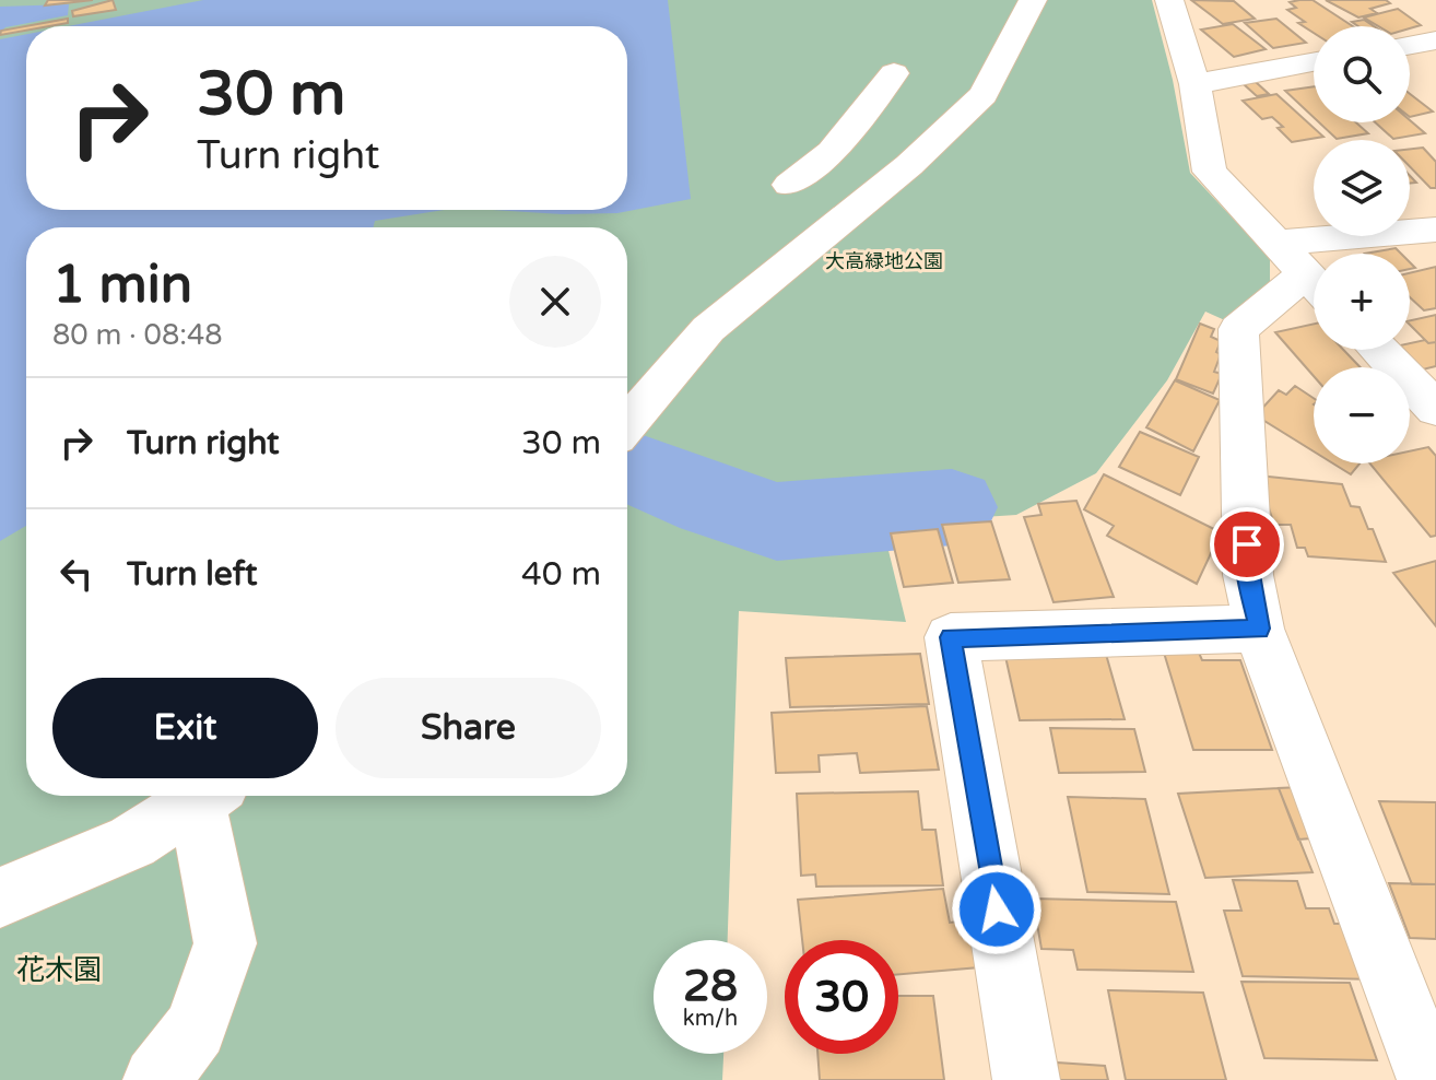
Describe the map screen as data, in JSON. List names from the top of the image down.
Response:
{
  "parks": ["大高緑地公園", "花木園"],
  "page": {
    "map_buttons": ["+", "−"],
    "turn": ["30 m", "Turn right"],
    "heading": ["1 min", "80 m · 08:48"],
    "list": [
      {
        "name": "Turn right",
        "value": "30 m"
      },
      {
        "name": "Turn left",
        "value": "40 m"
      }
    ],
    "buttons": ["Exit", "Share"],
    "speed": "28 km/h",
    "limit": "30"
  }
}
